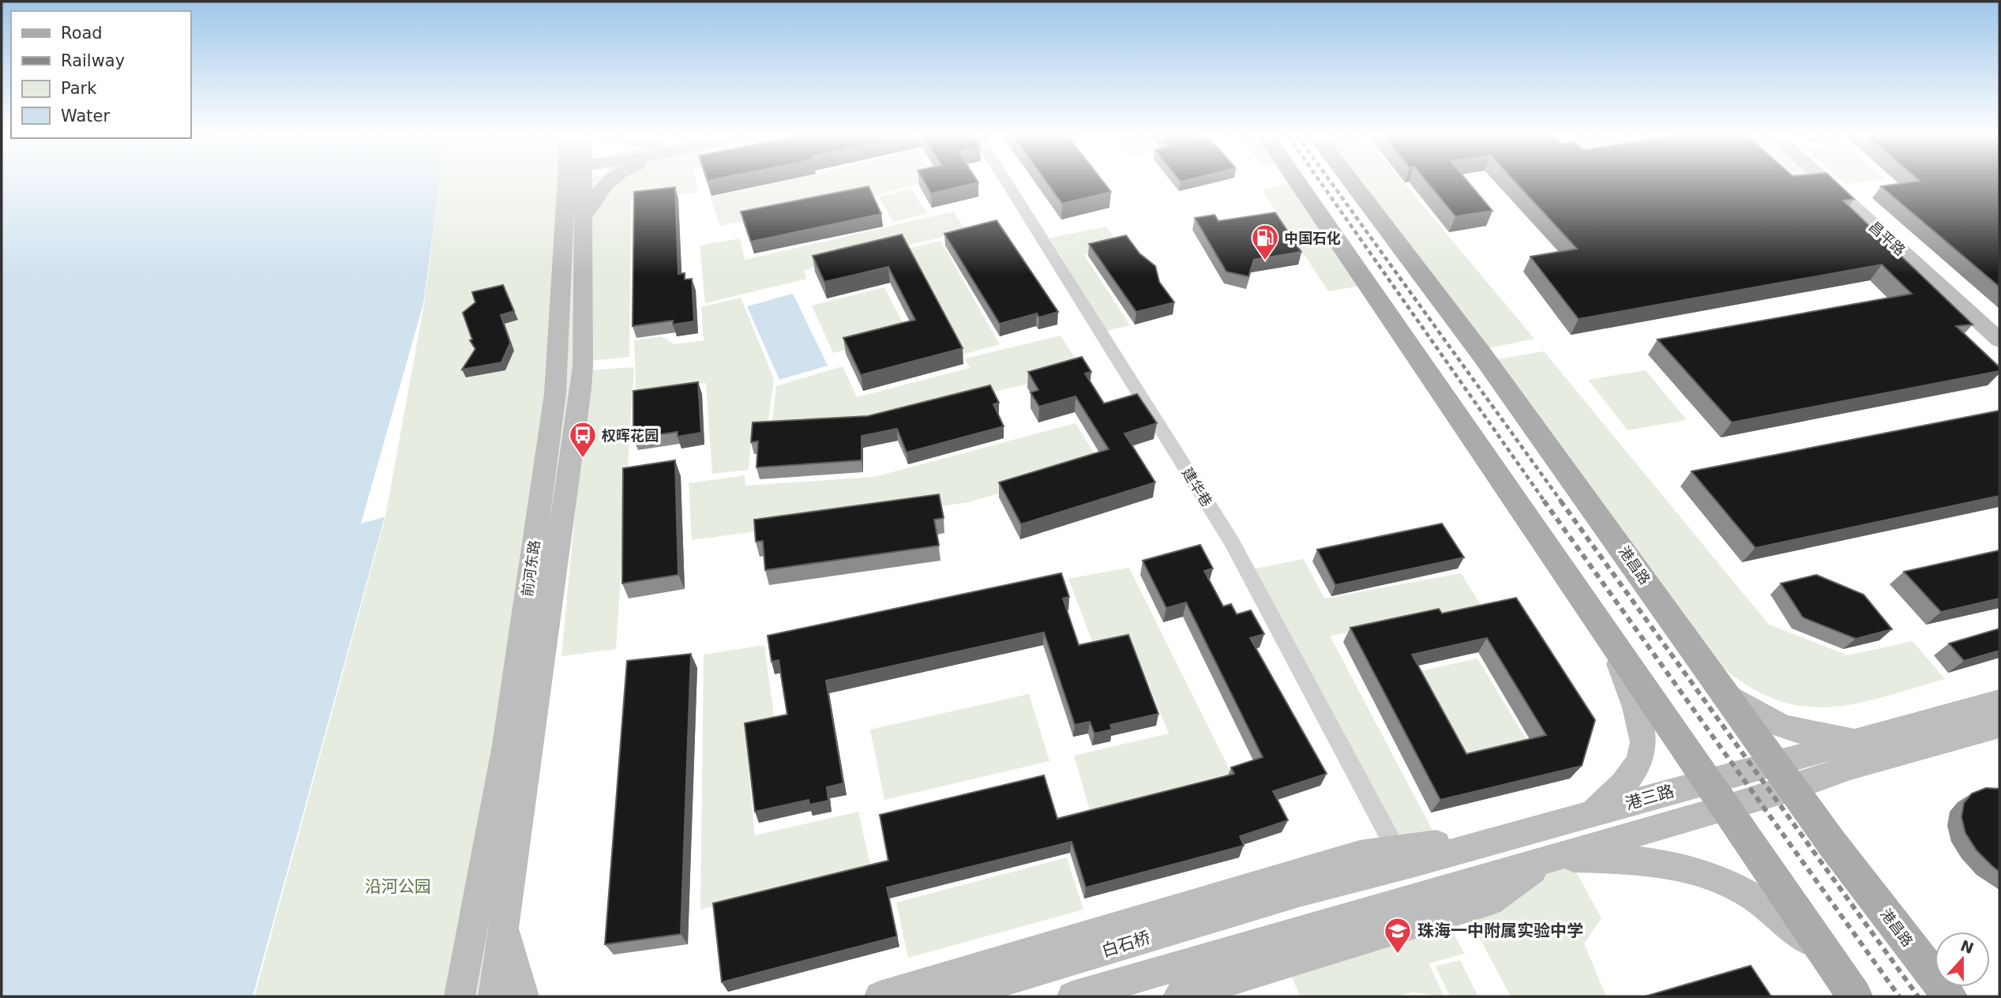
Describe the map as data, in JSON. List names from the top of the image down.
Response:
{
  "streets": {
    "main road": [
      "昌平路",
      "港昌路",
      "前河东路",
      "港三路",
      "白石桥"
    ],
    "street": ["建华巷"]
  },
  "crossings": [
    ["港昌路", "港三路"],
    ["港三路", "白石桥"]
  ],
  "parks": ["沿河公园"],
  "places": {
    "fuel station": ["中国石化"],
    "bus stop": ["权晖花园"],
    "school or university": ["珠海一中附属实验中学"]
  },
  "legend": [
    "Road",
    "Railway",
    "Park",
    "Water"
  ],
  "north": "top"
}
